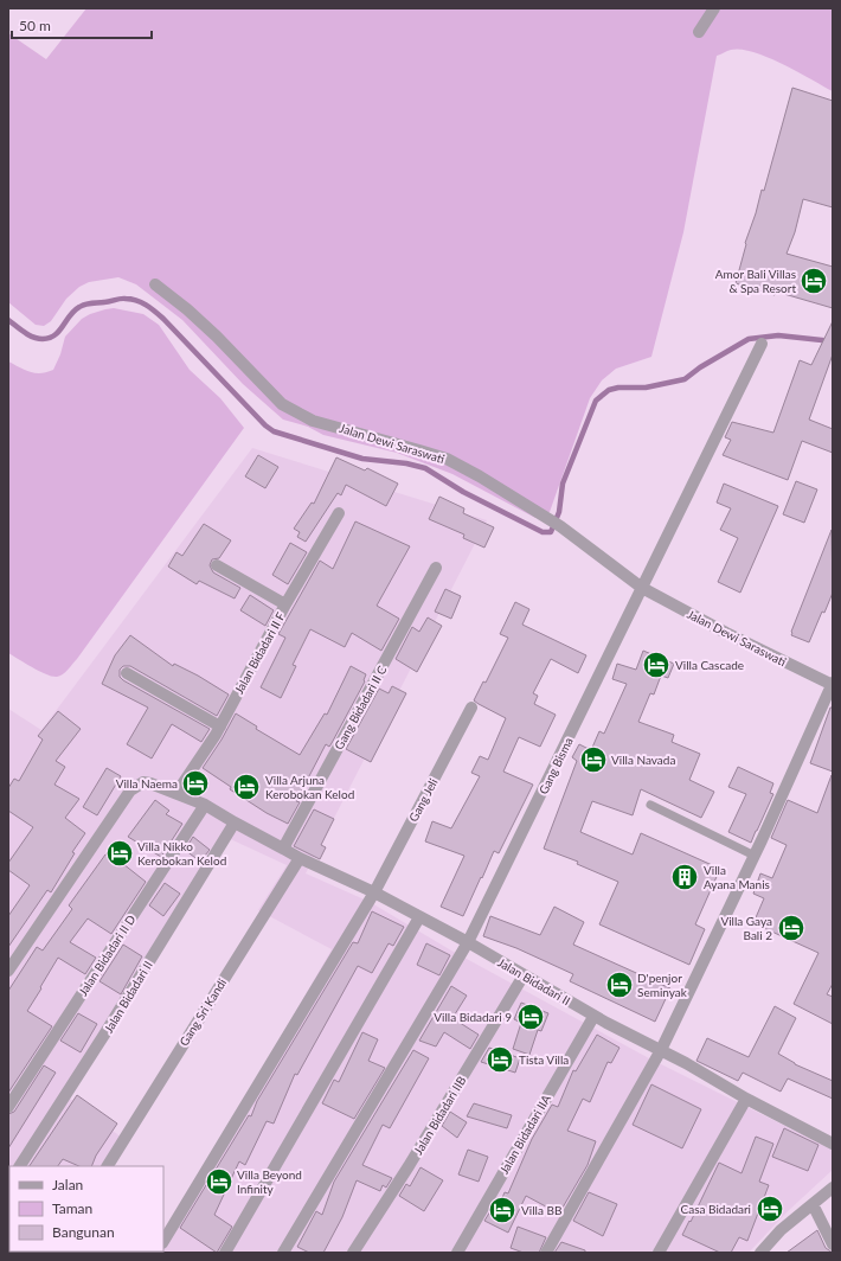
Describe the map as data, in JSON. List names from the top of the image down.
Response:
{
  "streets": {
    "street": [
      "Jalan Dewi Saraswati",
      "Jalan Bidadari II F",
      "Gang Bidadari II C",
      "Gang Bisma",
      "Gang Jeli",
      "Jalan Bidadari II D",
      "Jalan Bidadari II",
      "Gang Sri Kandi",
      "Jalan Bidadari IIB",
      "Jalan Bidadari IIA"
    ]
  },
  "crossings": [
    ["Jalan Dewi Saraswati", "Gang Bisma"],
    ["Jalan Bidadari II F", "Jalan Bidadari II"],
    ["Gang Bidadari II C", "Jalan Bidadari II"],
    ["Gang Bisma", "Jalan Bidadari II"],
    ["Gang Jeli", "Jalan Bidadari II"],
    ["Jalan Bidadari II D", "Jalan Bidadari II"],
    ["Jalan Bidadari II", "Gang Sri Kandi"],
    ["Jalan Bidadari II", "Jalan Bidadari IIB"],
    ["Jalan Bidadari II", "Jalan Bidadari IIA"]
  ],
  "places": {
    "hotel": [
      "Amor Bali Villas & Spa Resort",
      "Villa Cascade",
      "Villa Navada",
      "Villa Naema",
      "Villa Arjuna Kerobokan Kelod",
      "Villa Nikko Kerobokan Kelod",
      "Villa Gaya Bali 2",
      "D'penjor Seminyak",
      "Villa Bidadari 9",
      "Tista Villa",
      "Villa Beyond Infinity",
      "Casa Bidadari",
      "Villa BB"
    ],
    "building": ["Villa Ayana Manis"]
  },
  "legend": ["Jalan", "Taman", "Bangunan"],
  "scale_bar": "50 m"
}
